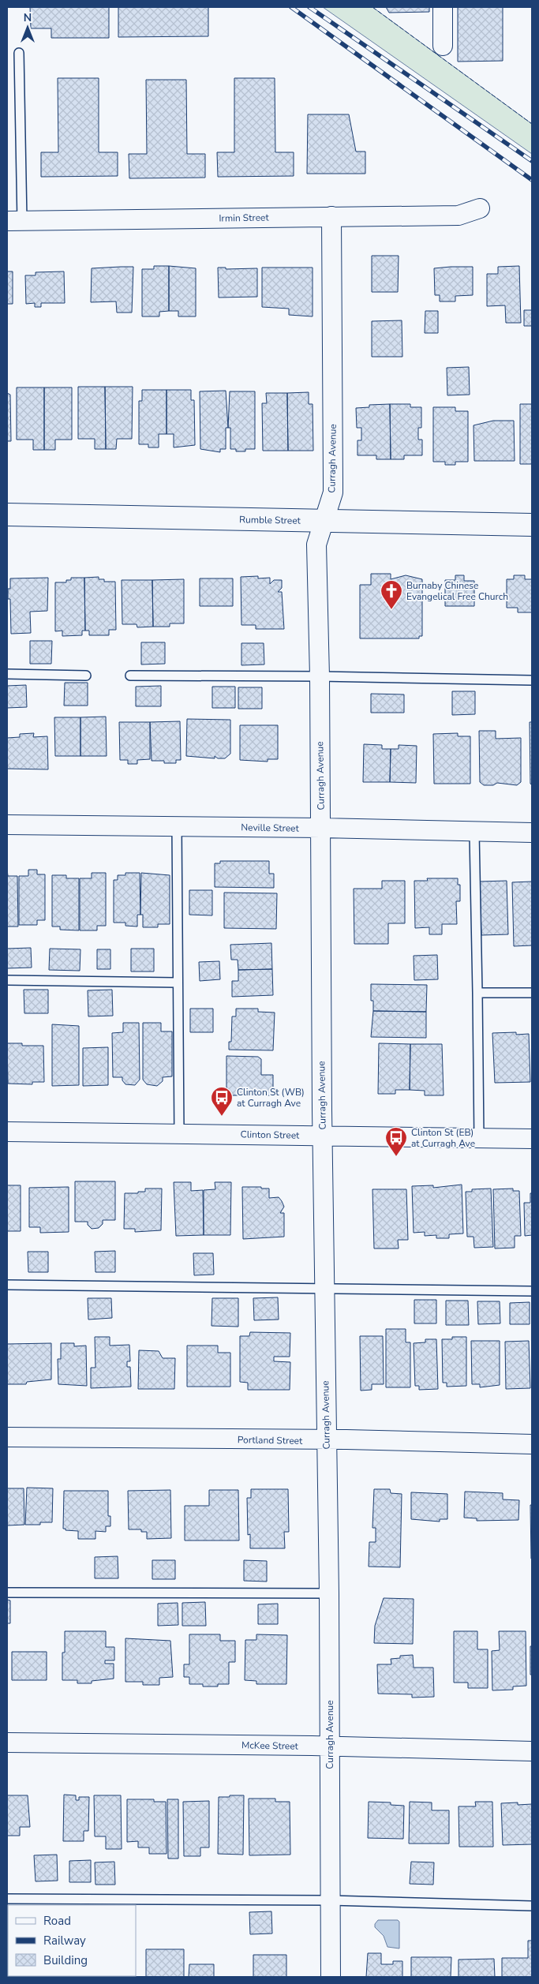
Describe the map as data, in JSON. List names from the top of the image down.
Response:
{
  "streets": {
    "street": [
      "Irmin Street",
      "Curragh Avenue",
      "Rumble Street",
      "Neville Street",
      "Clinton Street",
      "Portland Street",
      "McKee Street"
    ]
  },
  "crossings": [
    ["Irmin Street", "Curragh Avenue"],
    ["Curragh Avenue", "Rumble Street"],
    ["Curragh Avenue", "Neville Street"],
    ["Curragh Avenue", "Clinton Street"],
    ["Curragh Avenue", "Portland Street"],
    ["Curragh Avenue", "McKee Street"]
  ],
  "places": {
    "church": ["Burnaby Chinese Evangelical Free Church"],
    "bus stop": ["Clinton St (WB) at Curragh Ave", "Clinton St (EB) at Curragh Ave"]
  },
  "legend": ["Road", "Railway", "Building"],
  "north": "top"
}
